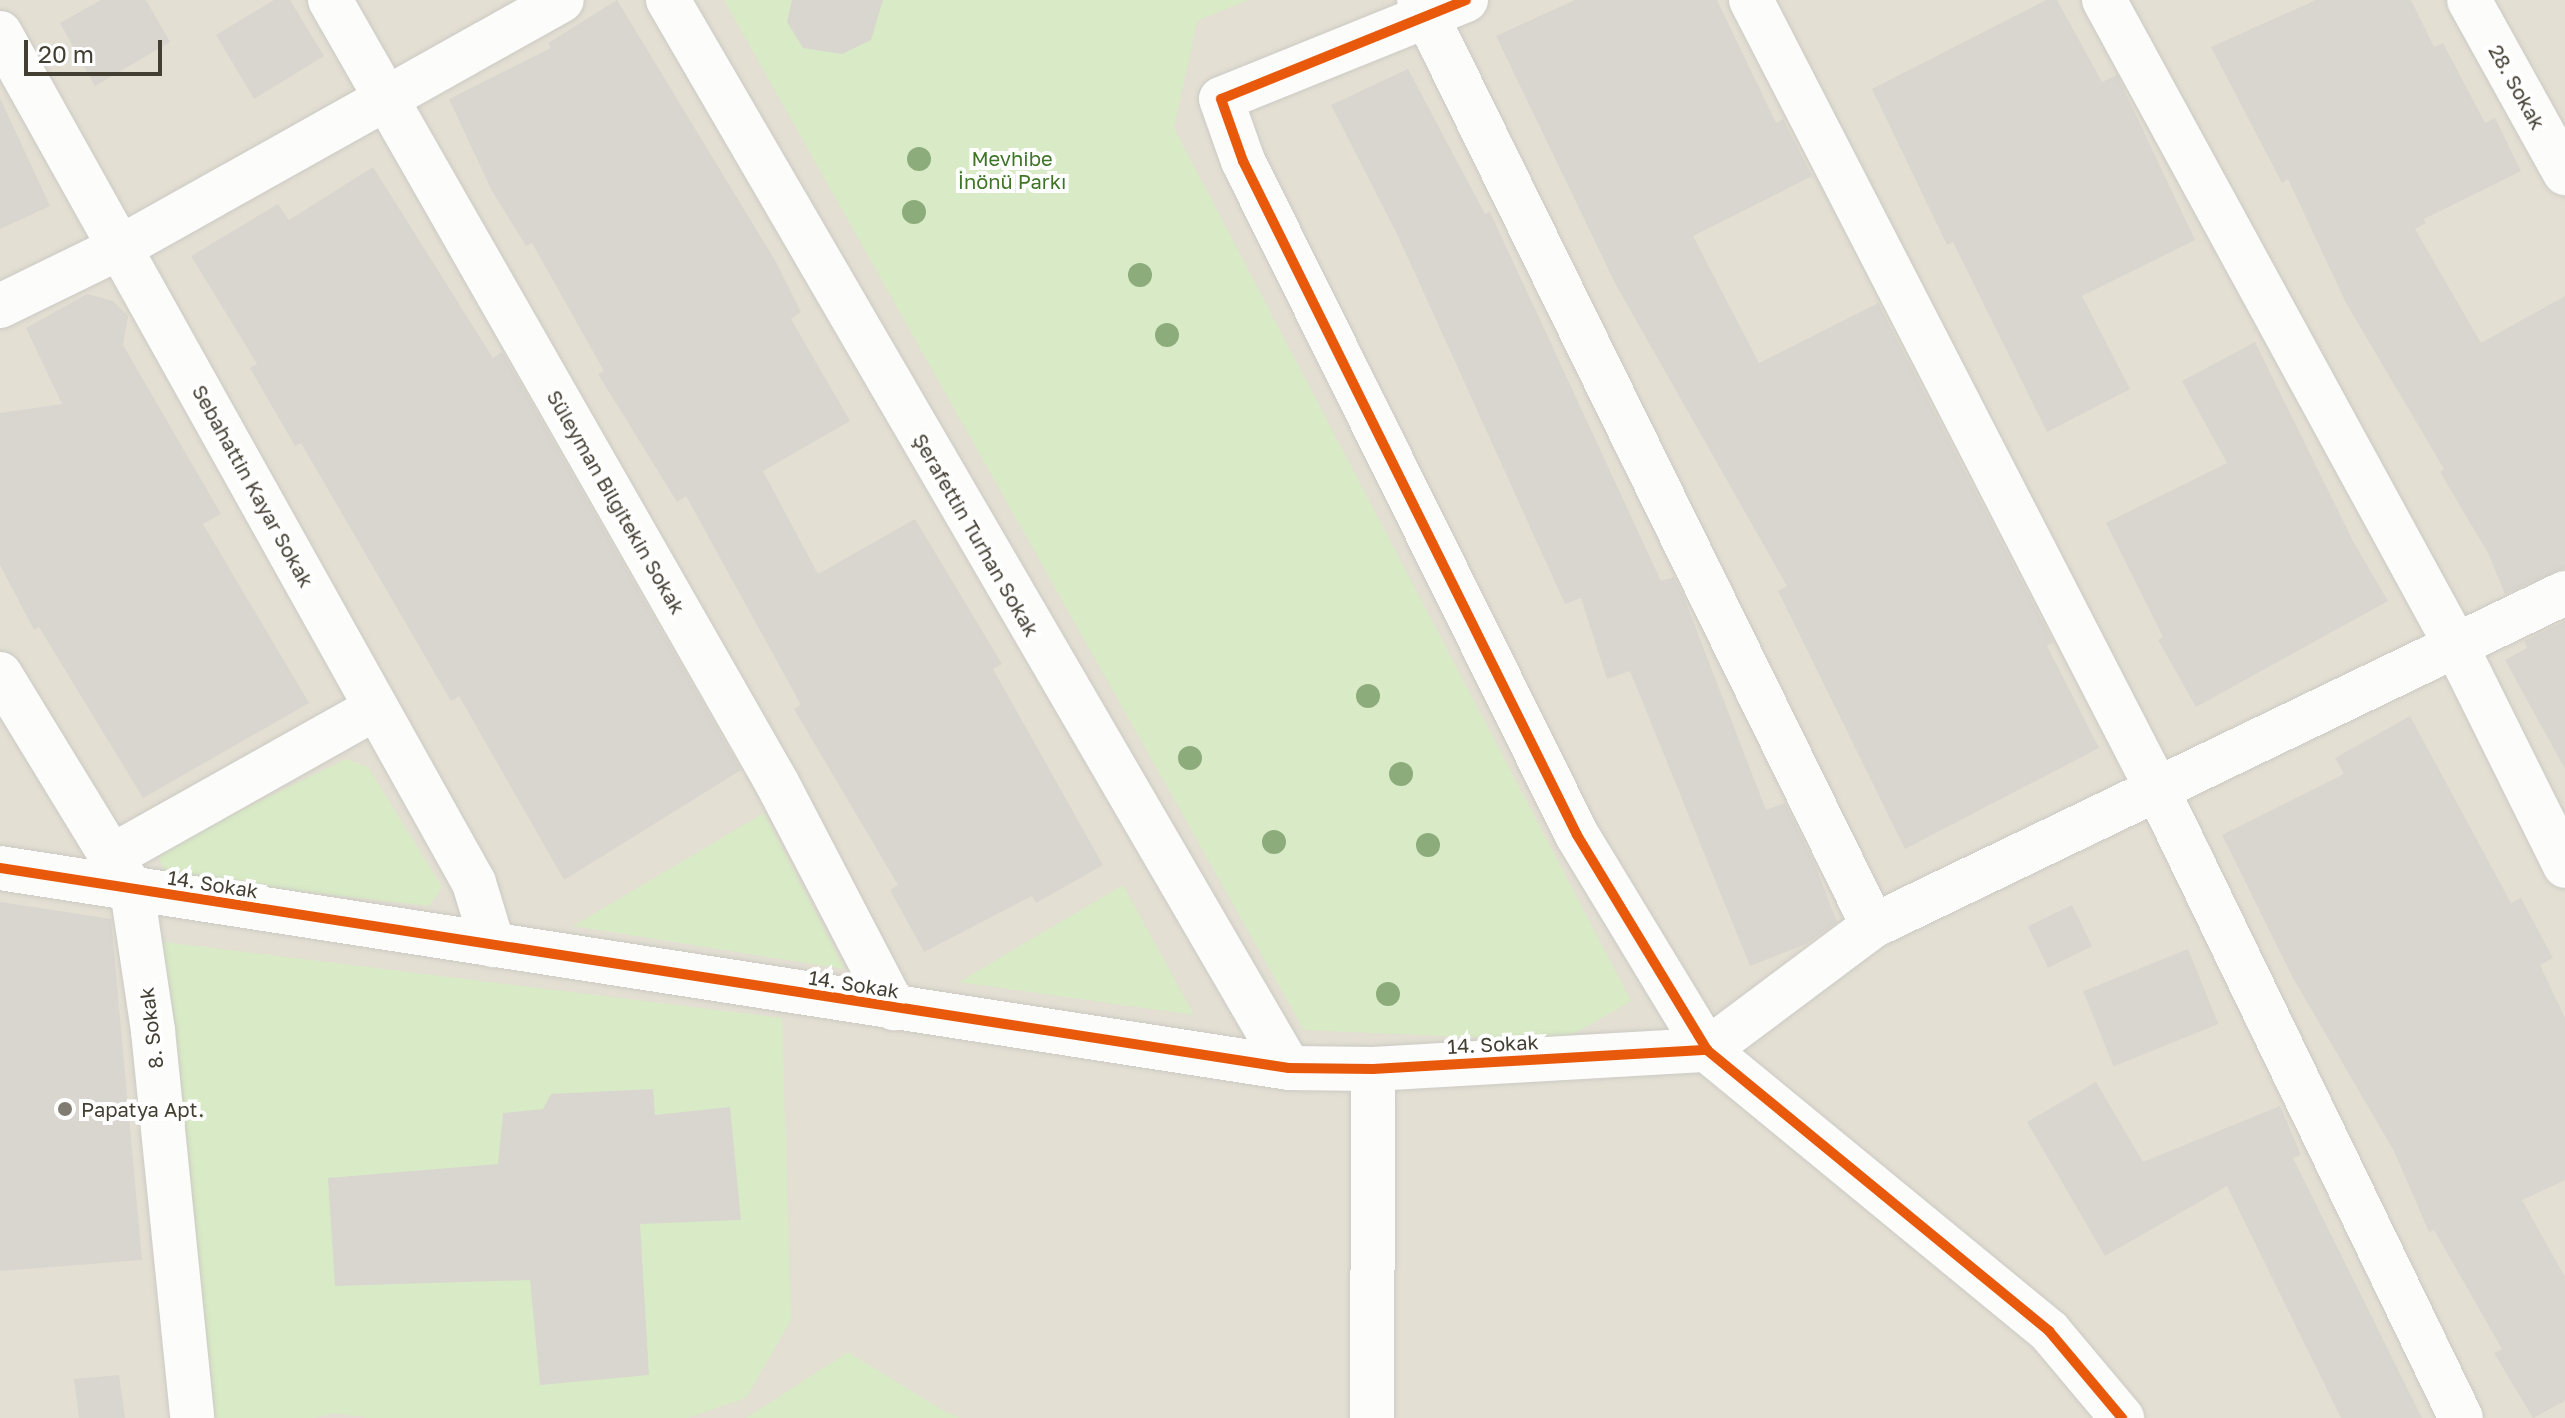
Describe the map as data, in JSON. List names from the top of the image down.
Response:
{
  "streets": {
    "street": [
      "28. Sokak",
      "Sebahattin Kayar Sokak",
      "Süleyman Bilgitekin Sokak",
      "Şerafettin Turhan Sokak",
      "14. Sokak",
      "8. Sokak"
    ]
  },
  "crossings": [
    ["Sebahattin Kayar Sokak", "14. Sokak"],
    ["Süleyman Bilgitekin Sokak", "14. Sokak"],
    ["Şerafettin Turhan Sokak", "14. Sokak"],
    ["14. Sokak", "8. Sokak"]
  ],
  "parks": ["Mevhibe İnönü Parkı"],
  "places": ["Papatya Apt."],
  "scale_bar": "20 m"
}
